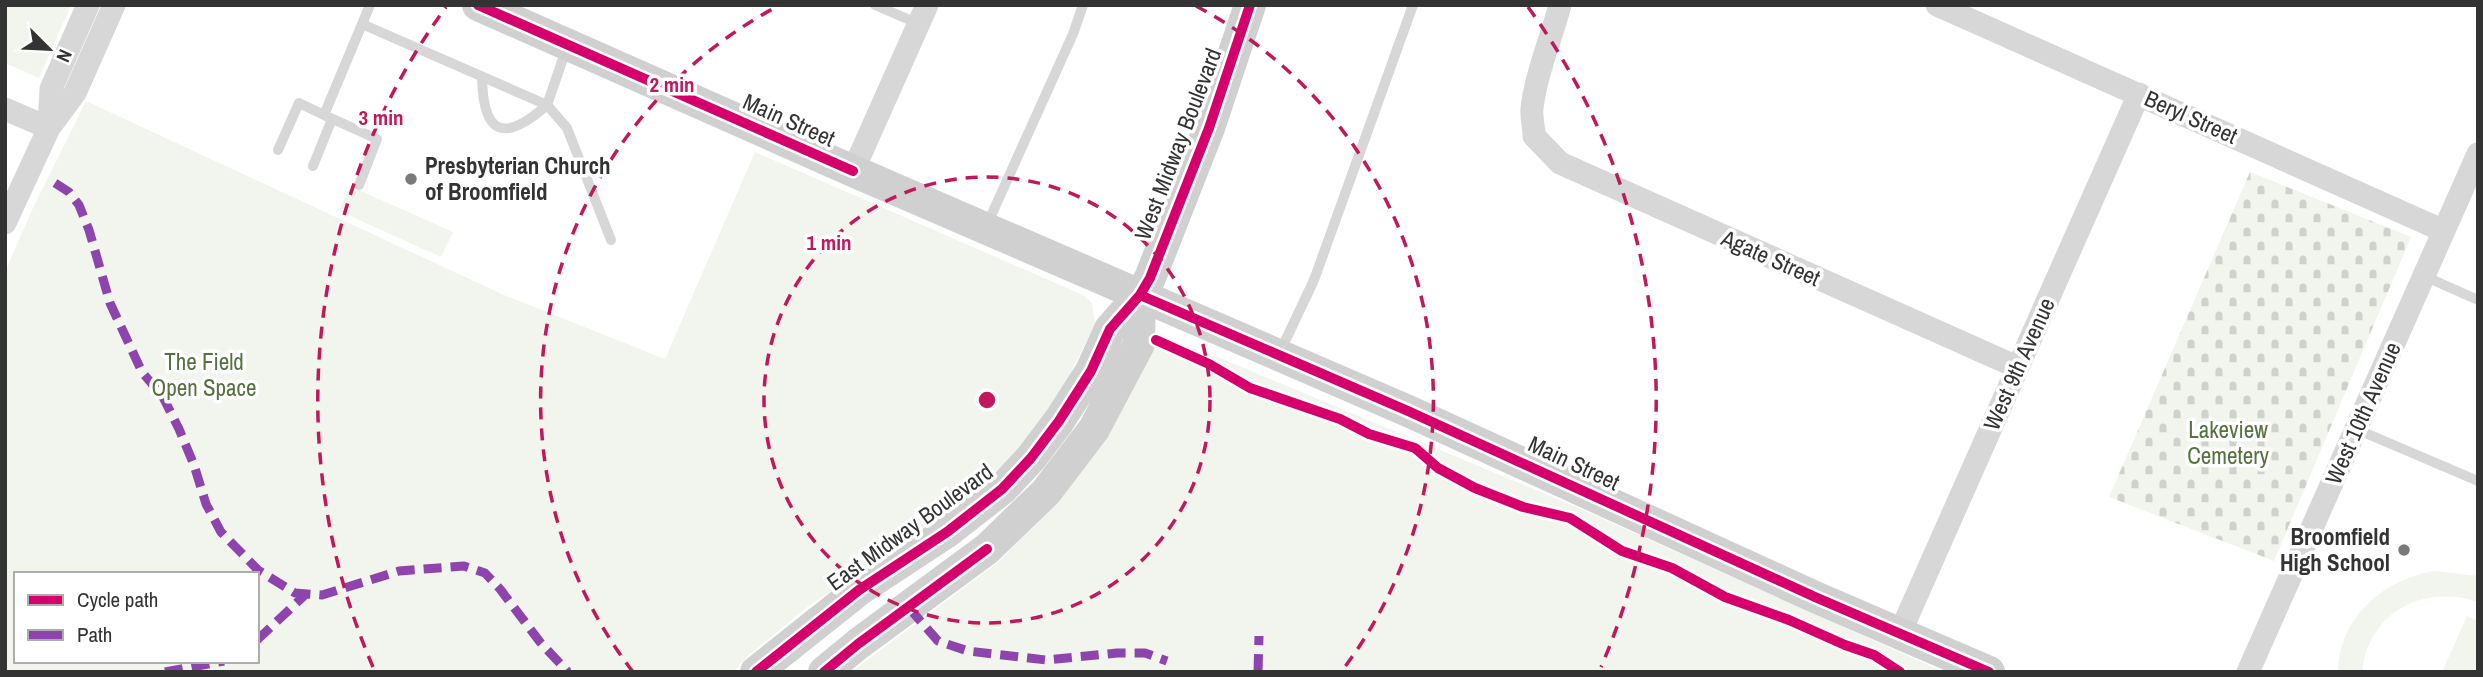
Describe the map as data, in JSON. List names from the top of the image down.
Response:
{
  "streets": {
    "main road": ["Main Street", "West Midway Boulevard", "East Midway Boulevard"],
    "street": [
      "Beryl Street",
      "Agate Street",
      "West 9th Avenue",
      "West 10th Avenue"
    ]
  },
  "crossings": [
    ["Beryl Street", "West 9th Avenue"],
    ["Beryl Street", "West 10th Avenue"],
    ["Main Street", "West Midway Boulevard"],
    ["Main Street", "West 9th Avenue"],
    ["Main Street", "East Midway Boulevard"],
    ["West Midway Boulevard", "East Midway Boulevard"],
    ["Agate Street", "West 9th Avenue"]
  ],
  "parks": ["The Field Open Space", "Lakeview Cemetery"],
  "places": ["Presbyterian Church of Broomfield", "Broomfield High School"],
  "legend": ["Cycle path", "Path"],
  "north": "bottom right",
  "rings": ["2 min", "3 min", "1 min"]
}
